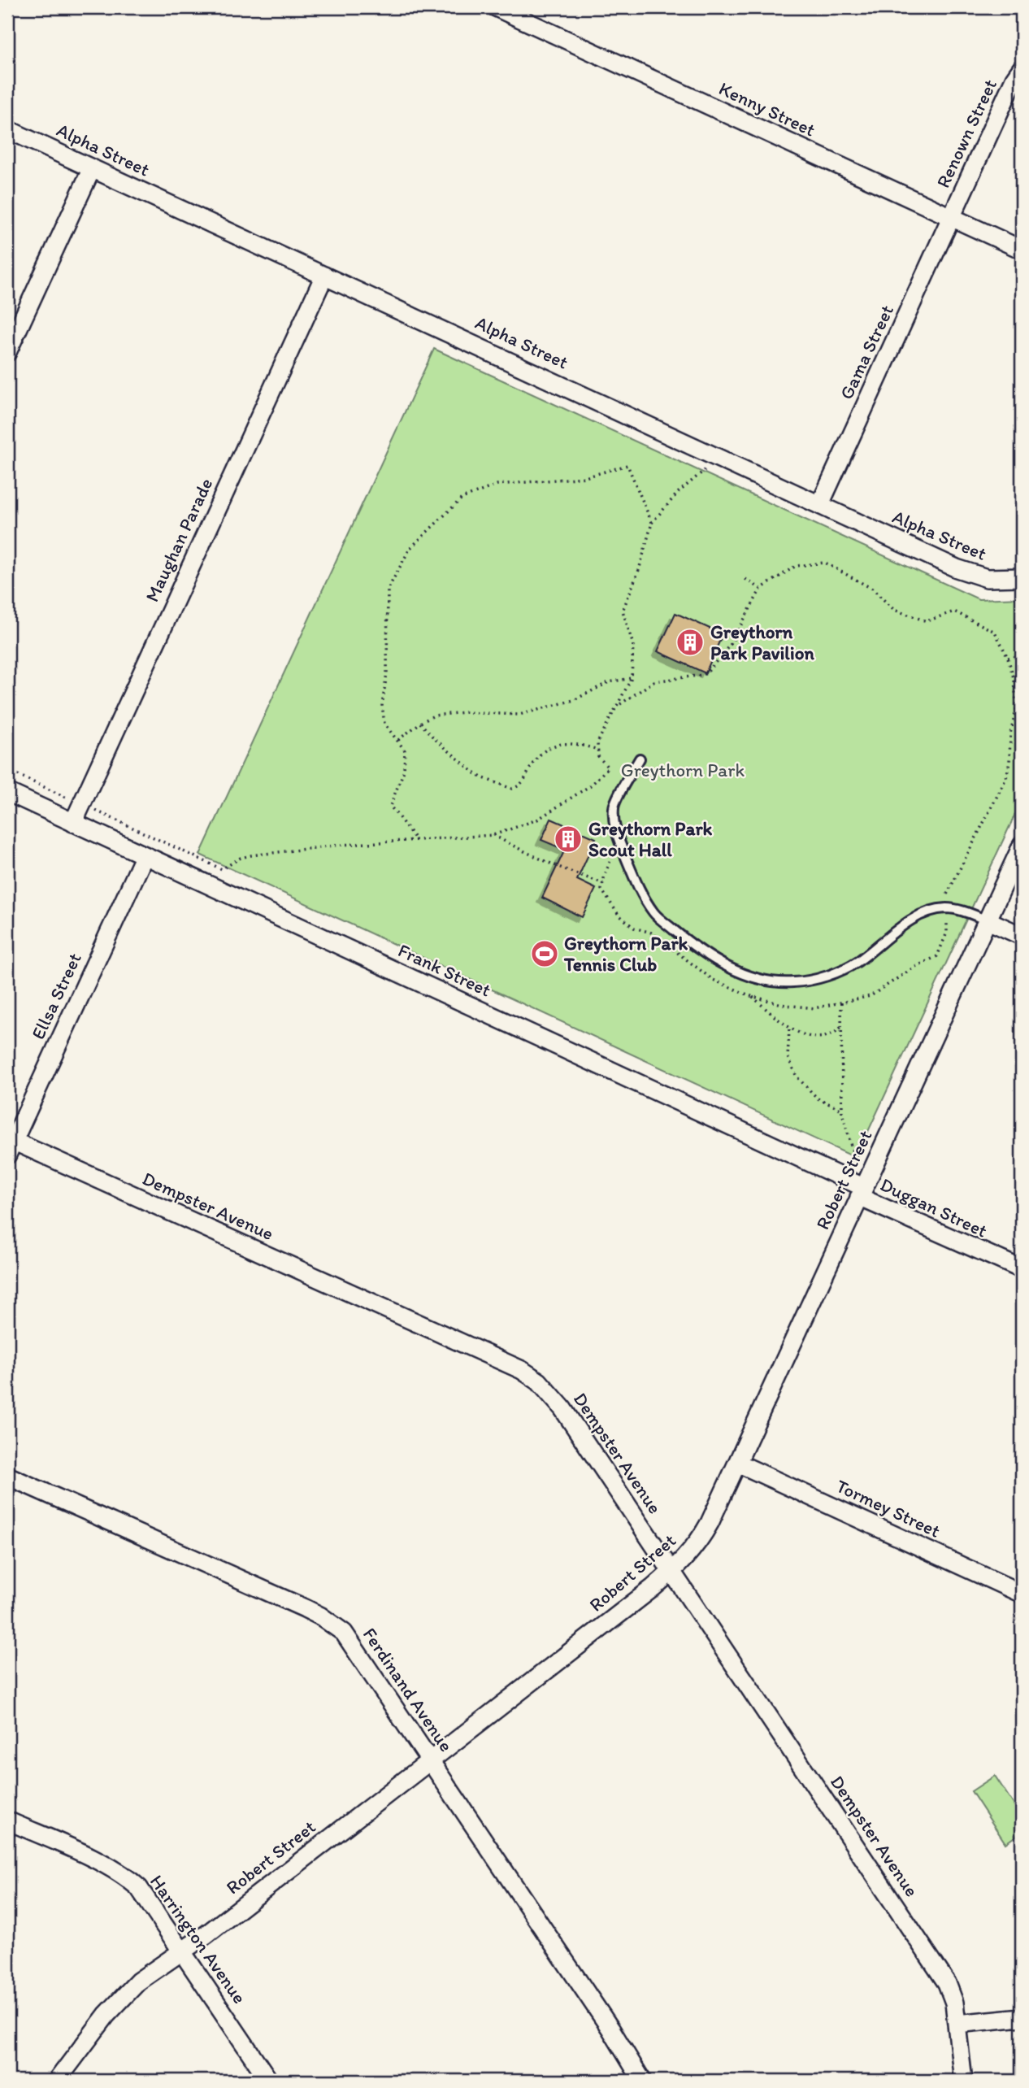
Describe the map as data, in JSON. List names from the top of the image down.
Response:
{
  "streets": {
    "street": [
      "Kenny Street",
      "Renown Street",
      "Alpha Street",
      "Gama Street",
      "Maughan Parade",
      "Frank Street",
      "Ellsa Street",
      "Robert Street",
      "Dempster Avenue",
      "Duggan Street",
      "Tormey Street",
      "Ferdinand Avenue",
      "Harrington Avenue"
    ]
  },
  "crossings": [
    ["Kenny Street", "Renown Street"],
    ["Kenny Street", "Gama Street"],
    ["Renown Street", "Gama Street"],
    ["Alpha Street", "Gama Street"],
    ["Alpha Street", "Maughan Parade"],
    ["Maughan Parade", "Frank Street"],
    ["Frank Street", "Ellsa Street"],
    ["Frank Street", "Robert Street"],
    ["Frank Street", "Duggan Street"],
    ["Ellsa Street", "Dempster Avenue"],
    ["Robert Street", "Dempster Avenue"],
    ["Robert Street", "Duggan Street"],
    ["Robert Street", "Tormey Street"],
    ["Robert Street", "Ferdinand Avenue"],
    ["Robert Street", "Harrington Avenue"]
  ],
  "parks": ["Greythorn Park"],
  "places": {
    "building": ["Greythorn Park Pavilion", "Greythorn Park Scout Hall"],
    "sports": ["Greythorn Park Tennis Club"]
  }
}
